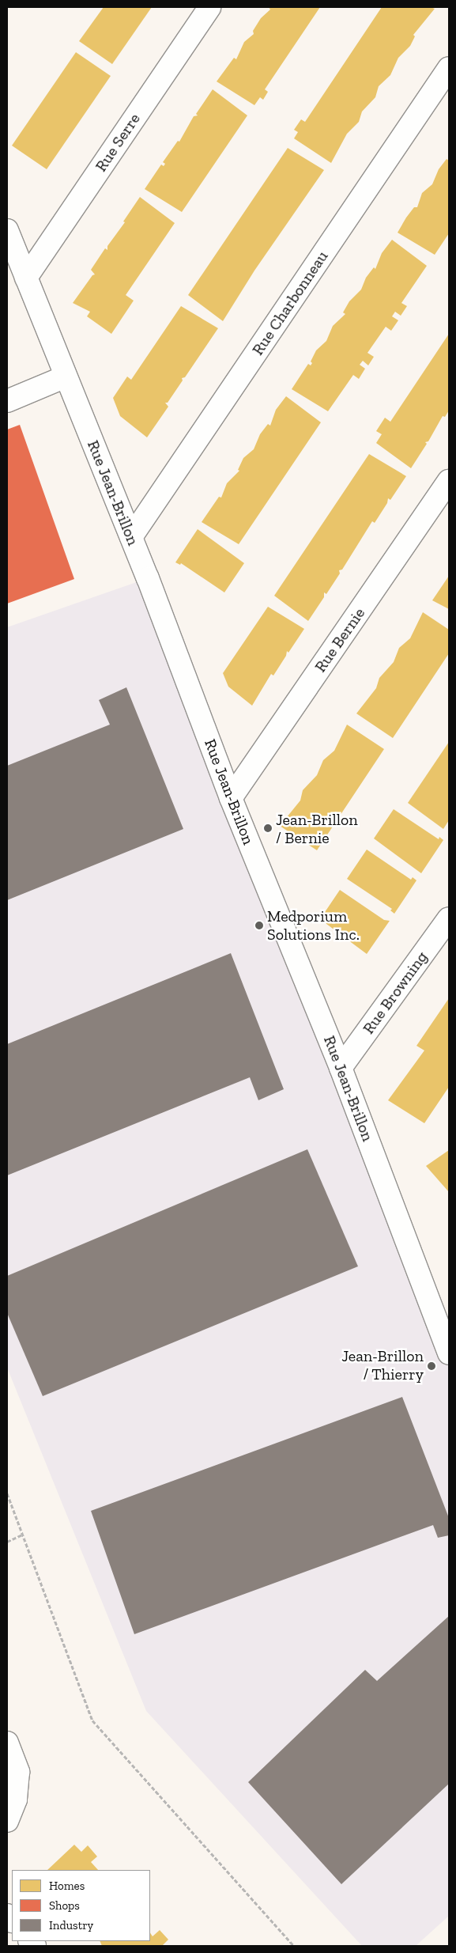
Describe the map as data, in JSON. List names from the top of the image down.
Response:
{
  "streets": {
    "street": [
      "Rue Serre",
      "Rue Charbonneau",
      "Rue Jean-Brillon",
      "Rue Bernie",
      "Rue Browning"
    ]
  },
  "crossings": [
    ["Rue Serre", "Rue Jean-Brillon"],
    ["Rue Charbonneau", "Rue Jean-Brillon"],
    ["Rue Jean-Brillon", "Rue Bernie"],
    ["Rue Jean-Brillon", "Rue Browning"]
  ],
  "places": ["Jean-Brillon / Bernie", "Medporium Solutions Inc.", "Jean-Brillon / Thierry"],
  "legend": ["Homes", "Shops", "Industry"]
}
